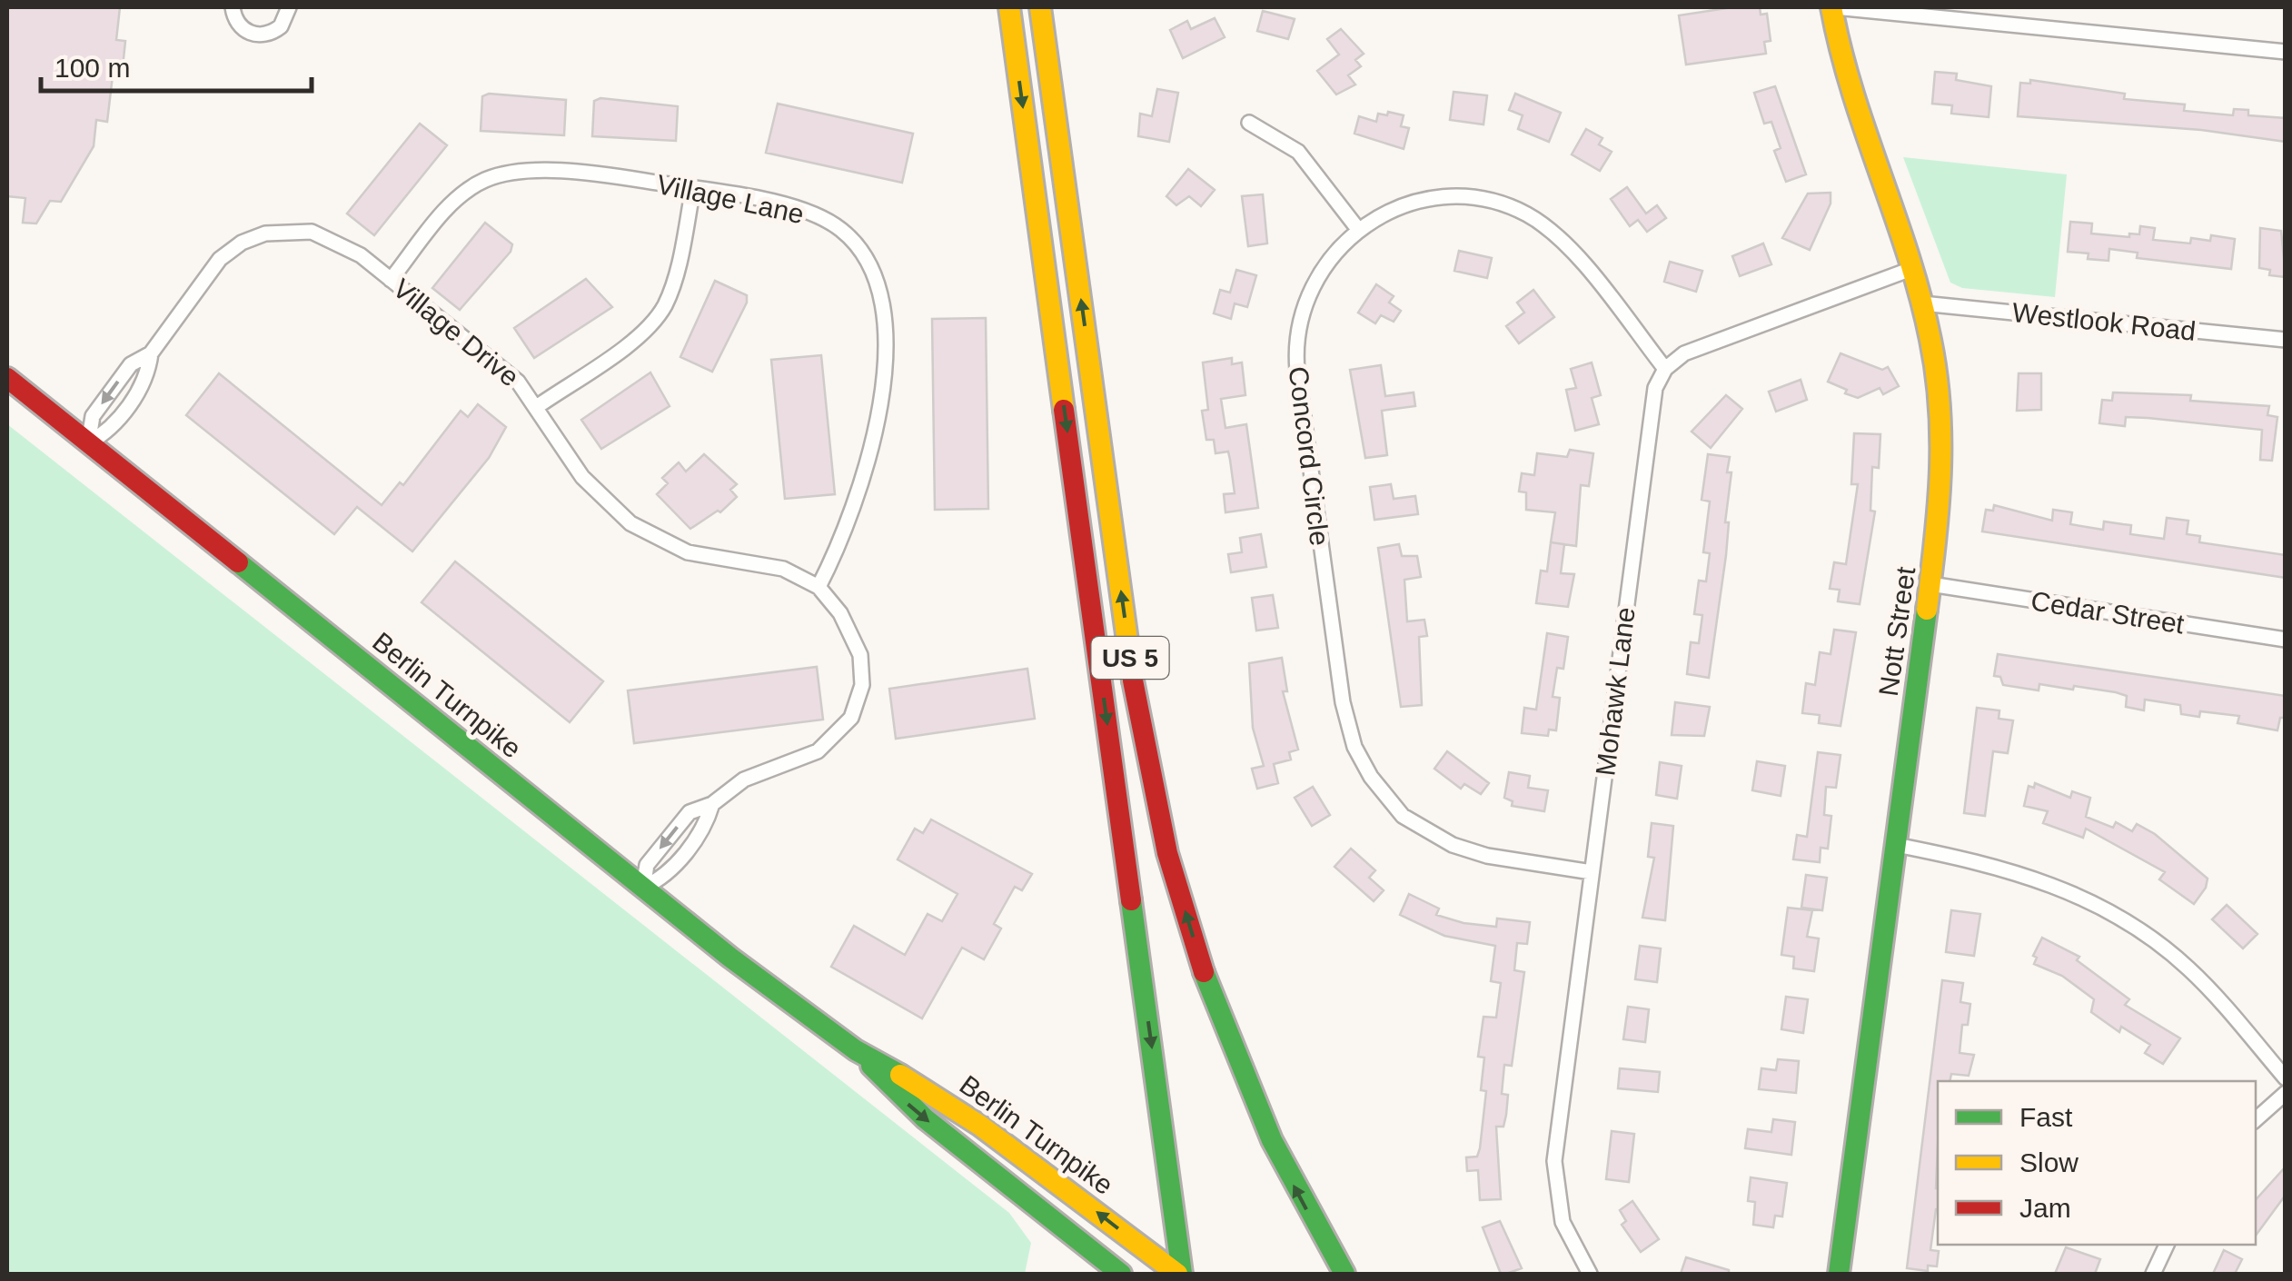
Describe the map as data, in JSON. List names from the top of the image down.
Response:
{
  "streets": {
    "main road": ["Nott Street", "US 5", "Berlin Turnpike"],
    "street": [
      "Village Lane",
      "Westlook Road",
      "Village Drive",
      "Concord Circle",
      "Cedar Street",
      "Mohawk Lane"
    ]
  },
  "crossings": [
    ["Village Lane", "Village Drive"],
    ["Westlook Road", "Nott Street"],
    ["Village Drive", "Berlin Turnpike"],
    ["Concord Circle", "Mohawk Lane"],
    ["Cedar Street", "Nott Street"],
    ["US 5", "Berlin Turnpike"]
  ],
  "legend": ["Fast", "Slow", "Jam"],
  "scale_bar": "100 m"
}
